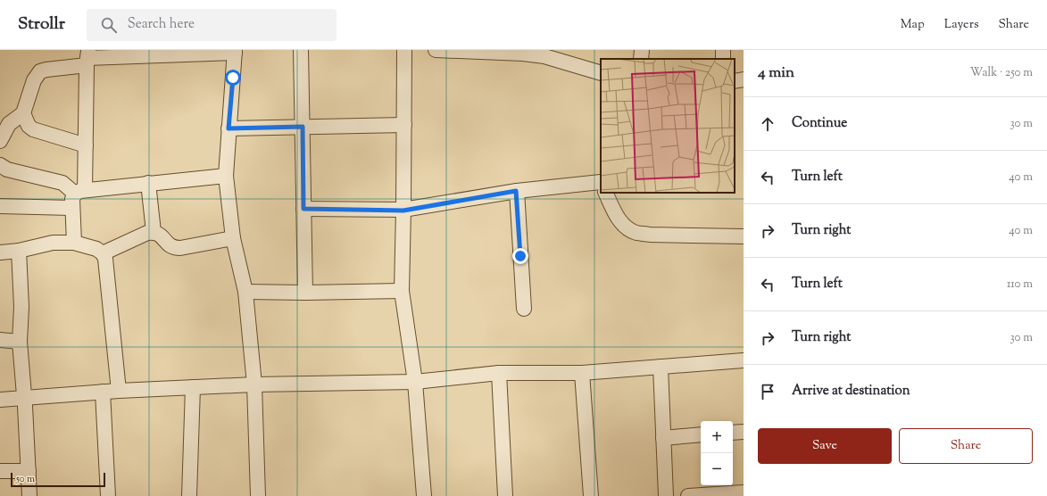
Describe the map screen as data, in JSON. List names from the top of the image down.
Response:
{
  "scale_bar": "50 m",
  "page": {
    "header": "Strollr",
    "search": "Search here",
    "nav": ["Map", "Layers", "Share"],
    "heading": ["4 min", "Walk · 250 m"],
    "list": [
      ["Continue", "30 m"],
      ["Turn left", "40 m"],
      ["Turn right", "40 m"],
      ["Turn left", "110 m"],
      ["Turn right", "30 m"],
      "Arrive at destination"
    ],
    "buttons": ["Save", "Share"],
    "map_buttons": ["+", "−"],
    "scale": "50 m"
  }
}
